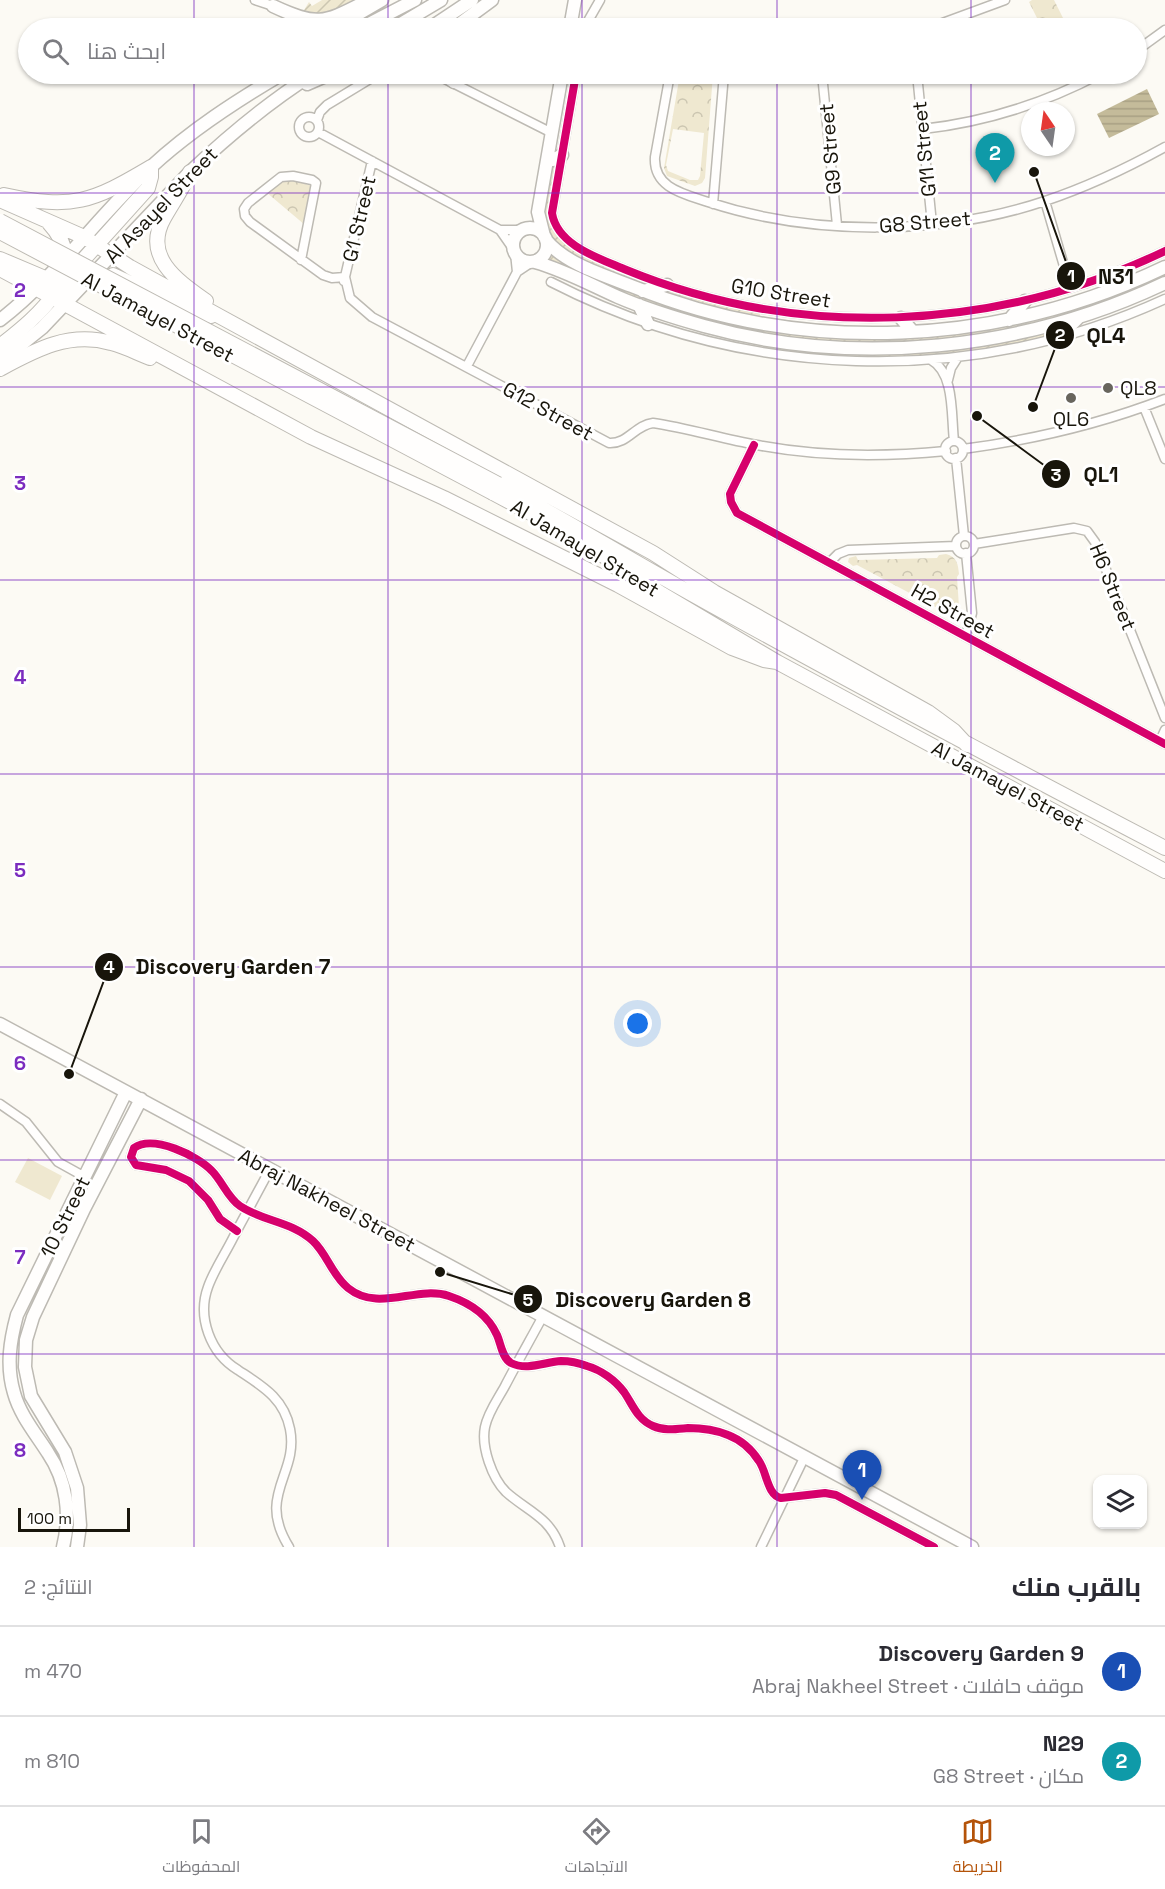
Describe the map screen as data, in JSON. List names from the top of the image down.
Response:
{
  "streets": {
    "main road": ["Al Jamayel Street"],
    "street": [
      "G9 Street",
      "G11 Street",
      "Al Asayel Street",
      "G1 Street",
      "G8 Street",
      "G10 Street",
      "G12 Street",
      "H6 Street",
      "H2 Street",
      "Abraj Nakheel Street",
      "10 Street"
    ]
  },
  "crossings": [
    ["G9 Street", "G8 Street"],
    ["G11 Street", "G8 Street"],
    ["G1 Street", "G12 Street"],
    ["G12 Street", "H2 Street"],
    ["Abraj Nakheel Street", "10 Street"]
  ],
  "places": [
    "N31",
    "QL8",
    "QL6",
    "QL4",
    "QL1",
    "Discovery Garden 7",
    "Discovery Garden 8"
  ],
  "scale_bar": "100 m",
  "north": "top",
  "page": {
    "search": "ابحث هنا",
    "pins": ["2", "1"],
    "scale": "100 m",
    "heading": ["بالقرب منك", "النتائج: 2"],
    "list": [
      {
        "mark": "1",
        "name": "Discovery Garden 9",
        "note": "موقف حافلات · Abraj Nakheel Street",
        "value": "470 m"
      },
      {
        "mark": "2",
        "name": "N29",
        "note": "مكان · G8 Street",
        "value": "810 m"
      }
    ],
    "nav": ["الخريطة", "الاتجاهات", "المحفوظات"]
  },
  "grid": {
    "rows": [
      "2",
      "3",
      "4",
      "5",
      "6",
      "7",
      "8"
    ]
  }
}
